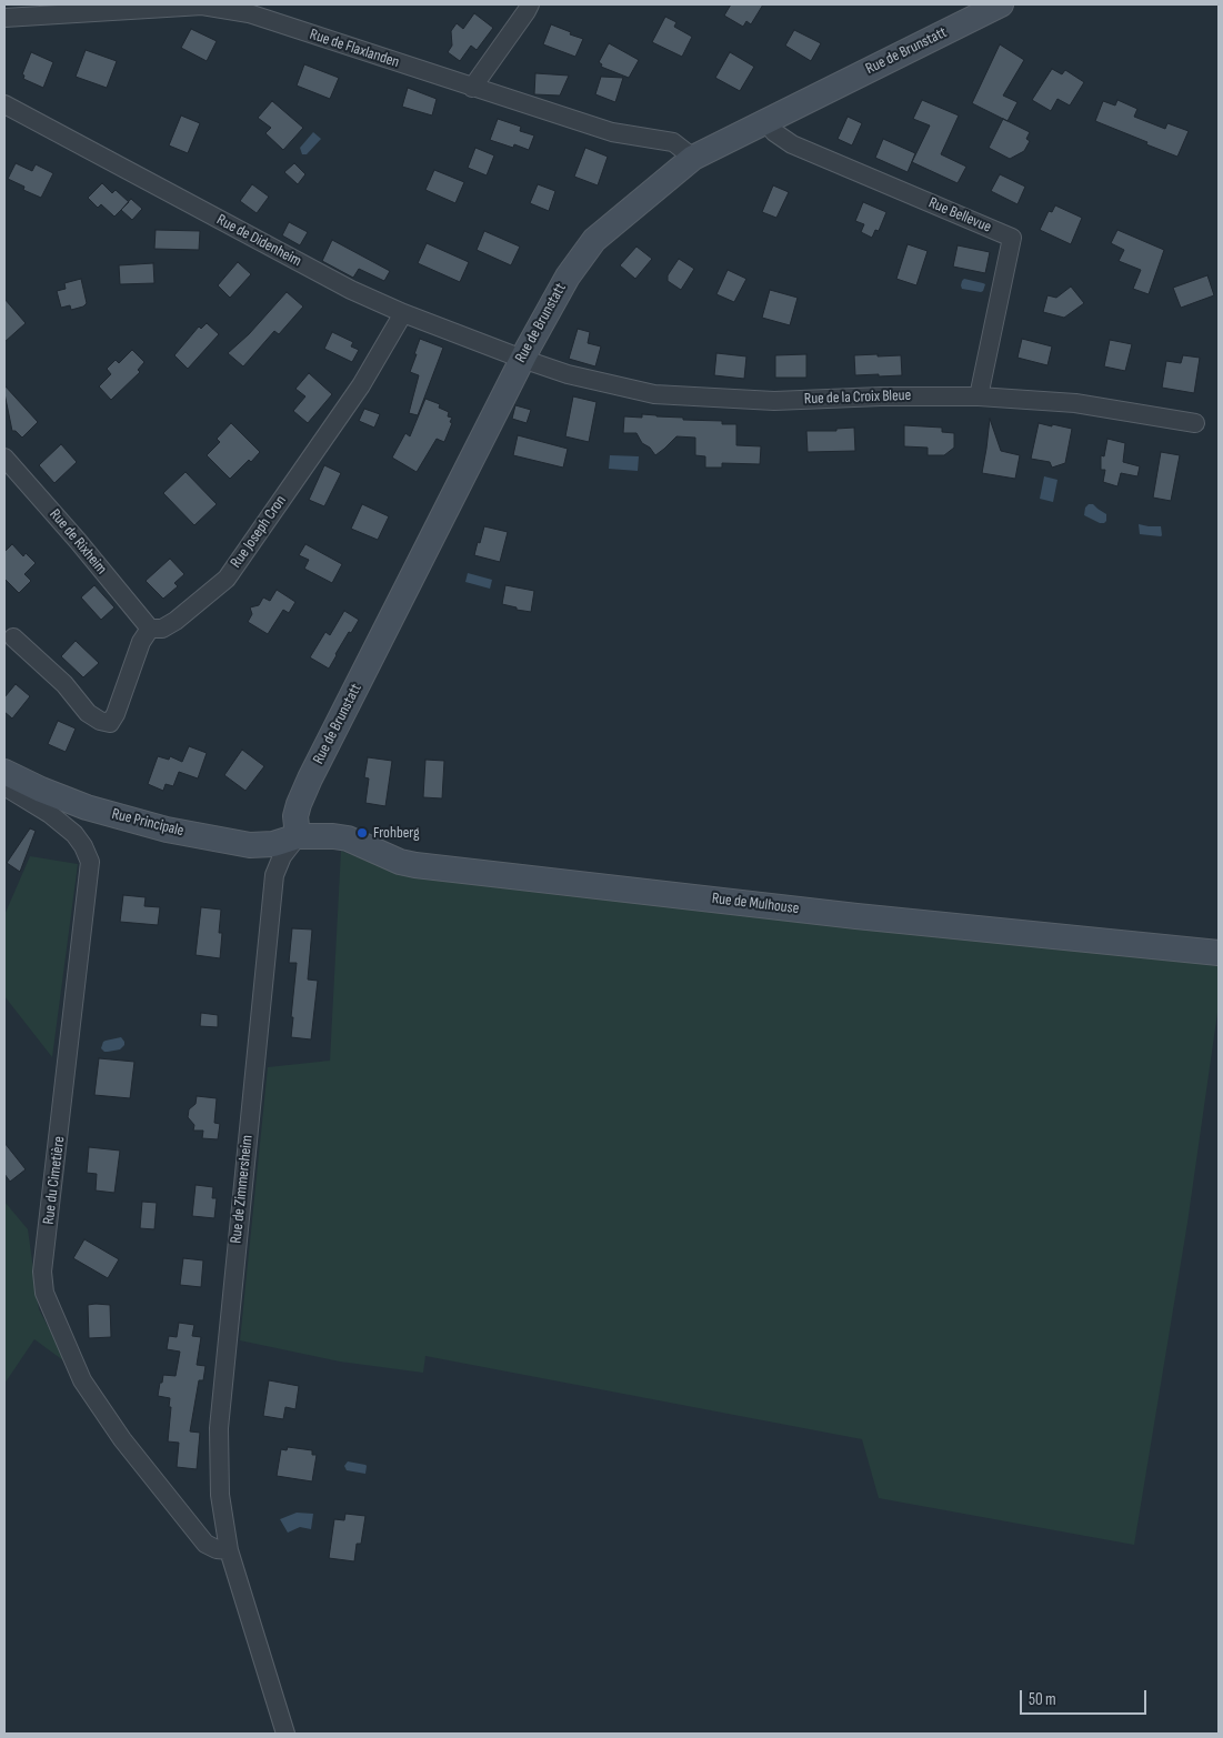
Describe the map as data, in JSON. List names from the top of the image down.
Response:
{
  "streets": {
    "main road": ["Rue de Brunstatt", "Rue Principale", "Rue de Mulhouse"],
    "street": [
      "Rue de Flaxlanden",
      "Rue Bellevue",
      "Rue de Didenheim",
      "Rue de la Croix Bleue",
      "Rue Joseph Cron",
      "Rue de Rixheim",
      "Rue du Cimetière",
      "Rue de Zimmersheim"
    ]
  },
  "crossings": [
    ["Rue de Flaxlanden", "Rue de Brunstatt"],
    ["Rue de Brunstatt", "Rue Bellevue"],
    ["Rue de Brunstatt", "Rue de Didenheim"],
    ["Rue de Brunstatt", "Rue de la Croix Bleue"],
    ["Rue de Brunstatt", "Rue Principale"],
    ["Rue de Brunstatt", "Rue de Mulhouse"],
    ["Rue de Brunstatt", "Rue de Zimmersheim"],
    ["Rue Bellevue", "Rue de la Croix Bleue"],
    ["Rue de Didenheim", "Rue de la Croix Bleue"],
    ["Rue de Didenheim", "Rue Joseph Cron"],
    ["Rue Joseph Cron", "Rue de Rixheim"],
    ["Rue Principale", "Rue de Mulhouse"],
    ["Rue Principale", "Rue de Zimmersheim"],
    ["Rue de Mulhouse", "Rue de Zimmersheim"],
    ["Rue du Cimetière", "Rue de Zimmersheim"]
  ],
  "places": ["Frohberg"],
  "scale_bar": "50 m"
}
